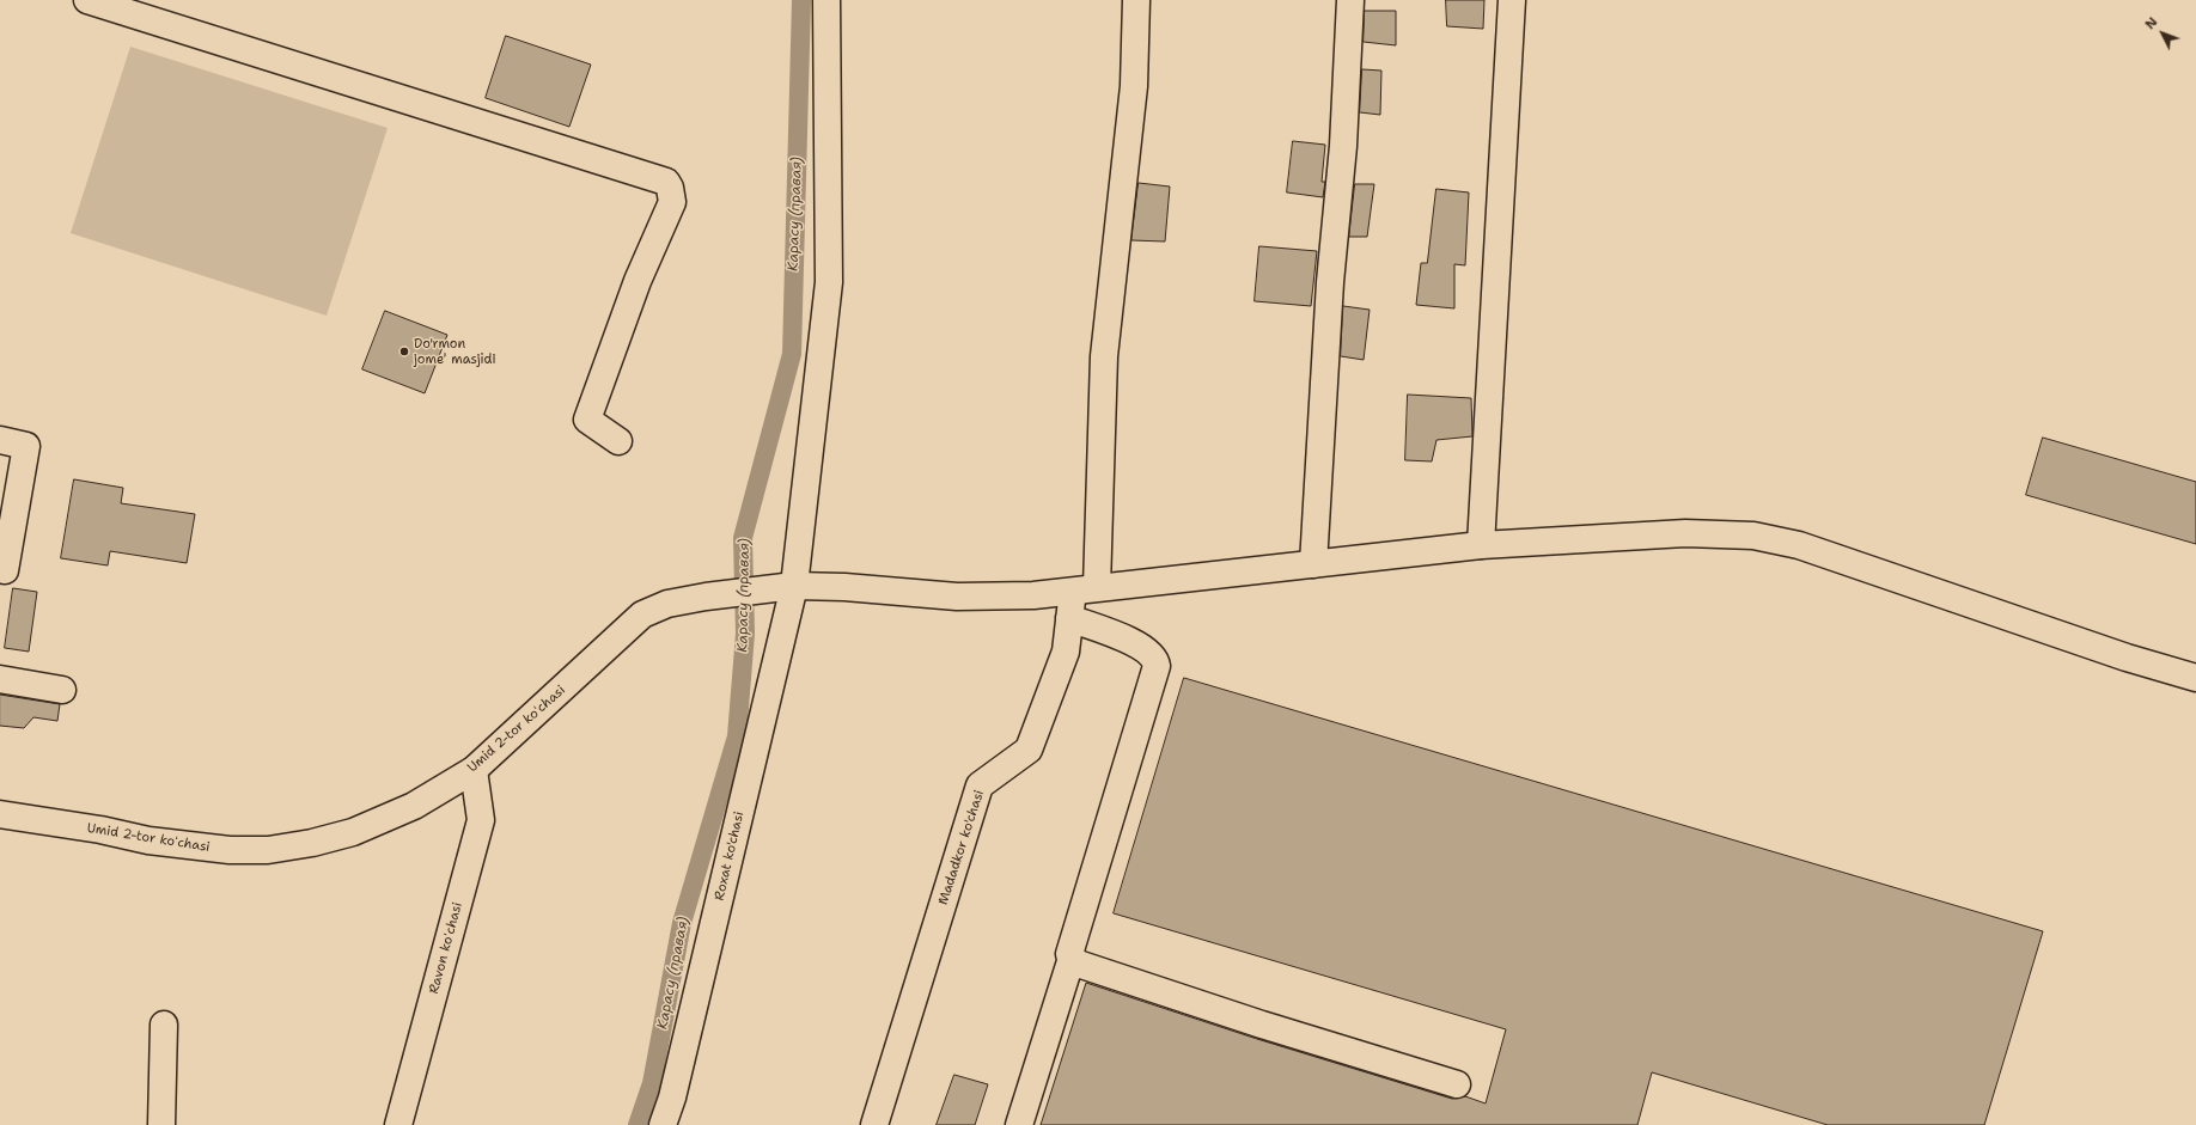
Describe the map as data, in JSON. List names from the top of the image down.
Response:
{
  "streets": {
    "street": [
      "Umid 2-tor koʻchasi",
      "Madadkor ko'chasi",
      "Roxat ko'chasi",
      "Ravon koʻchasi"
    ]
  },
  "crossings": [
    ["Umid 2-tor koʻchasi", "Madadkor ko'chasi"],
    ["Umid 2-tor koʻchasi", "Roxat ko'chasi"],
    ["Umid 2-tor koʻchasi", "Ravon koʻchasi"]
  ],
  "water": ["Карасу (правая)"],
  "places": ["Do'rmon jome' masjidi"],
  "north": "top left"
}
